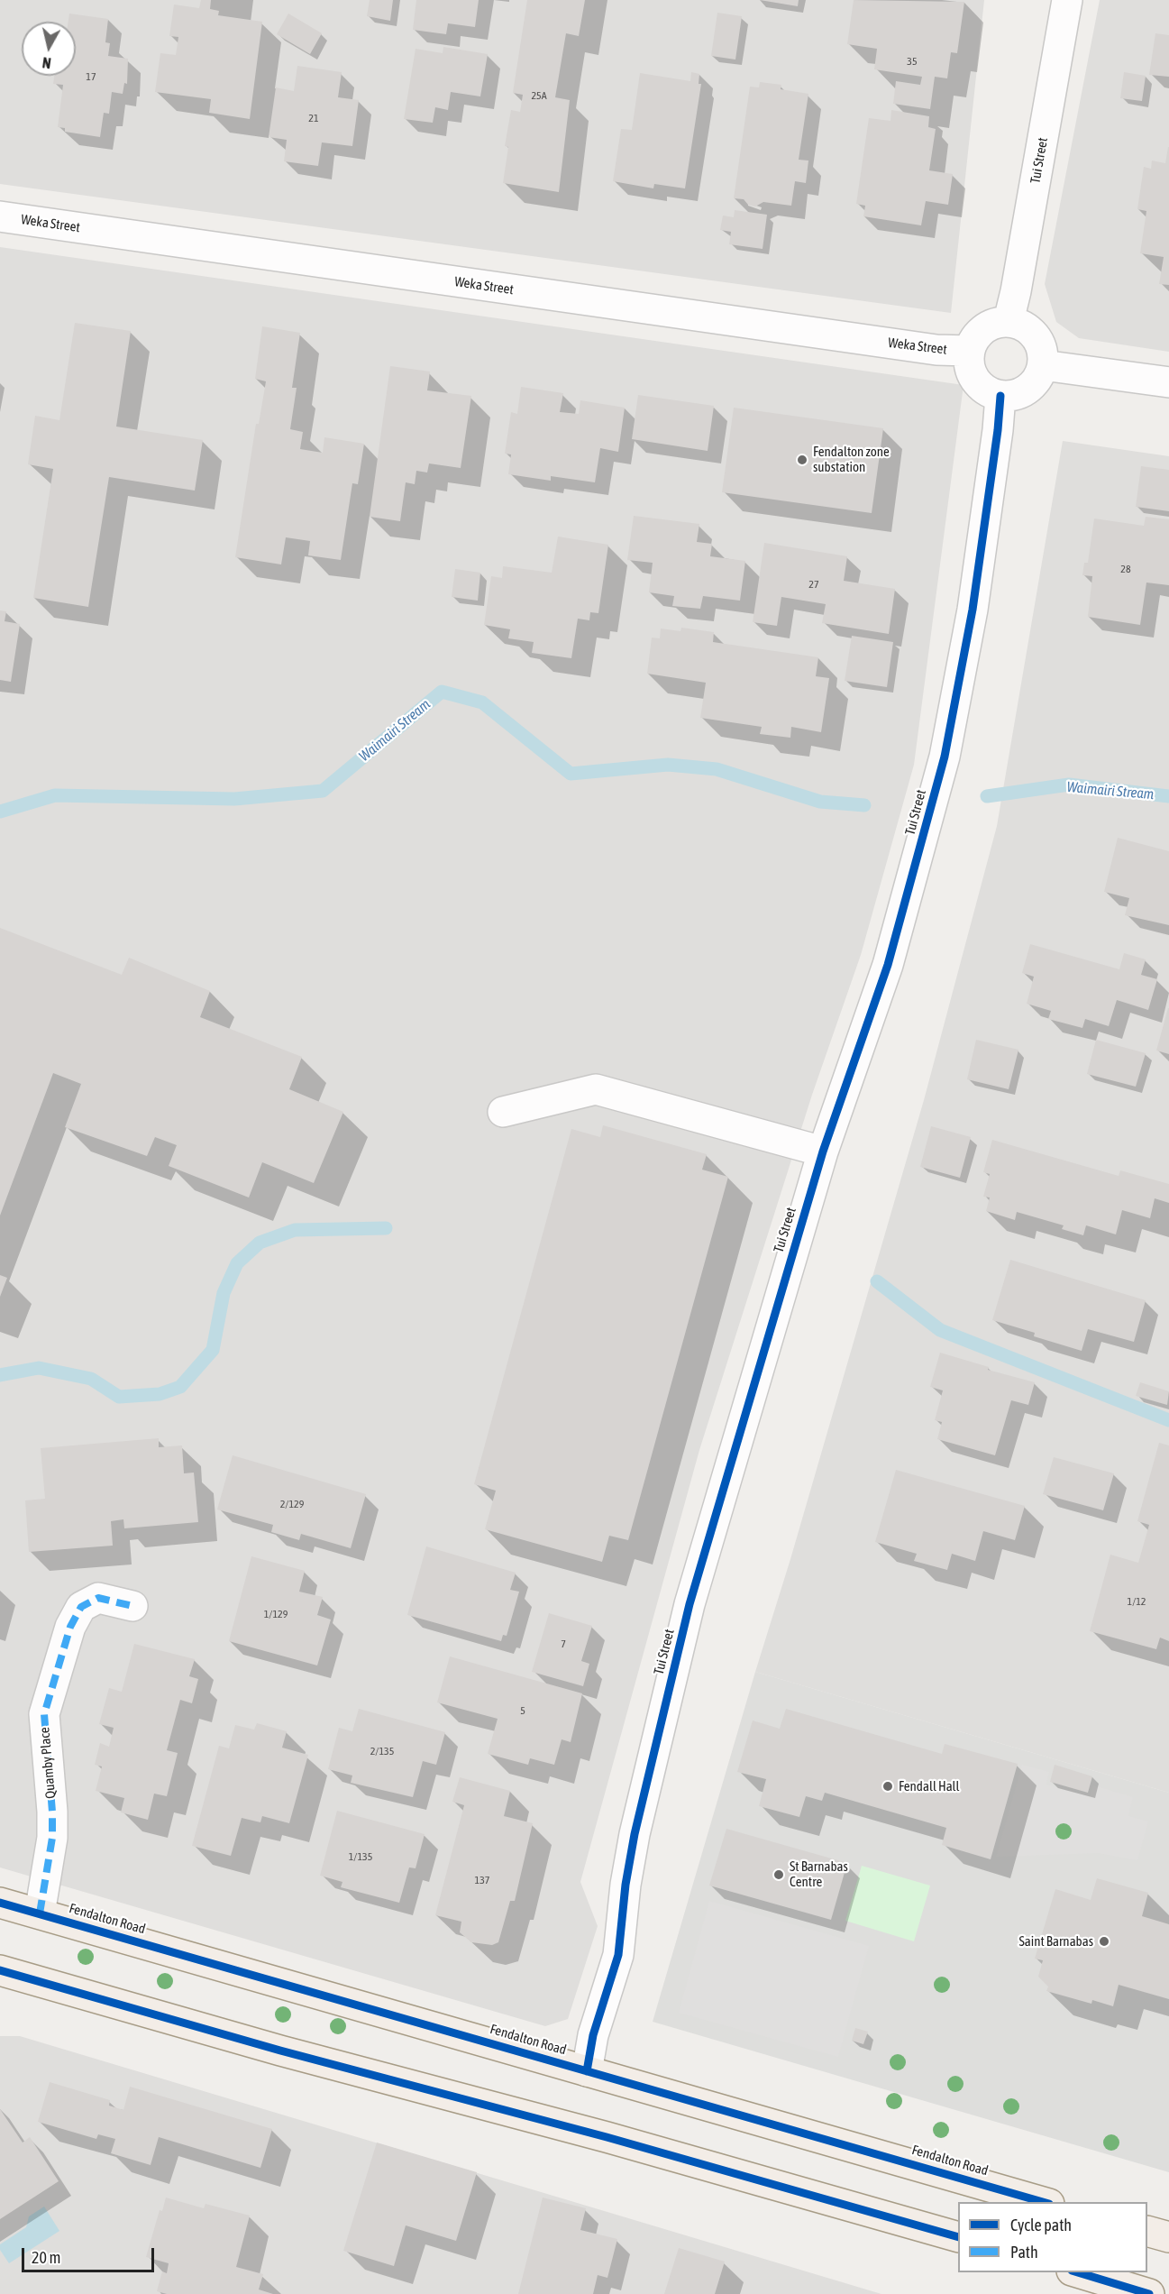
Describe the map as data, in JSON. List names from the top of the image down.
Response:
{
  "streets": {
    "main road": ["Fendalton Road"],
    "street": ["Tui Street", "Weka Street", "Quamby Place"]
  },
  "crossings": [
    ["Tui Street", "Weka Street"],
    ["Tui Street", "Fendalton Road"],
    ["Quamby Place", "Fendalton Road"]
  ],
  "water": ["Waimairi Stream"],
  "places": [
    "Fendalton zone substation",
    "Fendall Hall",
    "St Barnabas Centre",
    "Saint Barnabas"
  ],
  "house_numbers": [
    "35",
    "17",
    "25A",
    "21",
    "28",
    "27",
    "2/129",
    "1/12",
    "1/129",
    "7",
    "5",
    "2/135",
    "1/135",
    "137"
  ],
  "legend": ["Cycle path", "Path"],
  "scale_bar": "20 m",
  "north": "bottom"
}
